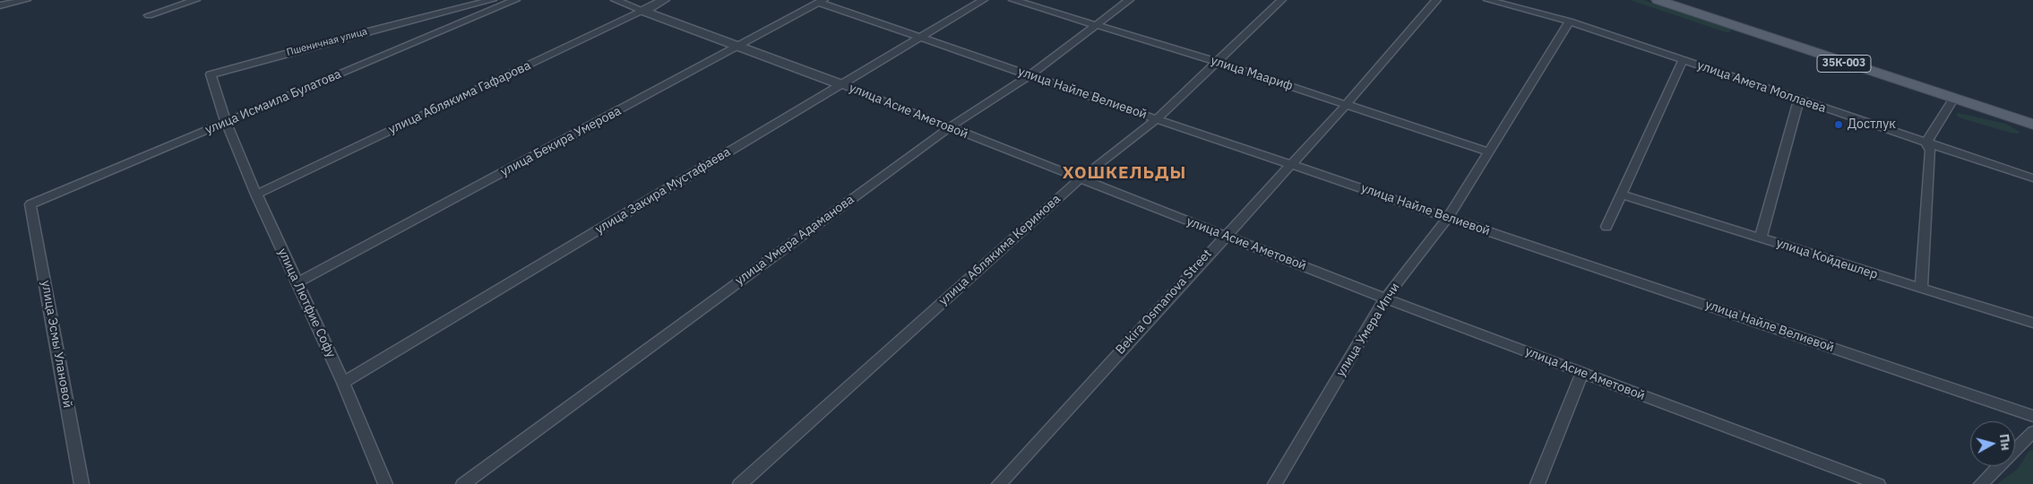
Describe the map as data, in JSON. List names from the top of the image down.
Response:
{
  "streets": {
    "main road": ["35К-003"],
    "street": [
      "Пшеничная улица",
      "улица Маариф",
      "улица Амета Моллаева",
      "улица Найле Велиевой",
      "улица Аблякима Гафарова",
      "улица Исмаила Булатова",
      "улица Асие Аметовой",
      "улица Бекира Умерова",
      "улица Закира Мустафаева",
      "улица Умера Адаманова",
      "улица Аблякима Керимова",
      "улица Койдешлер",
      "Bekira Osmanova Street",
      "улица Лютфие Софу",
      "улица Умера Ипчи",
      "улица Эсмы Улановой"
    ]
  },
  "crossings": [
    ["Пшеничная улица", "улица Исмаила Булатова"],
    ["Пшеничная улица", "улица Лютфие Софу"],
    ["улица Маариф", "улица Умера Адаманова"],
    ["улица Маариф", "улица Аблякима Керимова"],
    ["улица Маариф", "Bekira Osmanova Street"],
    ["улица Маариф", "улица Умера Ипчи"],
    ["улица Амета Моллаева", "улица Умера Ипчи"],
    ["улица Найле Велиевой", "улица Бекира Умерова"],
    ["улица Найле Велиевой", "улица Закира Мустафаева"],
    ["улица Найле Велиевой", "улица Умера Адаманова"],
    ["улица Найле Велиевой", "улица Аблякима Керимова"],
    ["улица Найле Велиевой", "Bekira Osmanova Street"],
    ["улица Найле Велиевой", "улица Умера Ипчи"],
    ["улица Аблякима Гафарова", "улица Асие Аметовой"],
    ["улица Аблякима Гафарова", "улица Лютфие Софу"],
    ["улица Исмаила Булатова", "улица Лютфие Софу"],
    ["улица Исмаила Булатова", "улица Эсмы Улановой"],
    ["улица Асие Аметовой", "улица Бекира Умерова"],
    ["улица Асие Аметовой", "улица Закира Мустафаева"],
    ["улица Асие Аметовой", "улица Умера Адаманова"],
    ["улица Асие Аметовой", "улица Аблякима Керимова"],
    ["улица Асие Аметовой", "Bekira Osmanova Street"],
    ["улица Асие Аметовой", "улица Умера Ипчи"],
    ["улица Бекира Умерова", "улица Лютфие Софу"],
    ["улица Закира Мустафаева", "улица Лютфие Софу"]
  ],
  "districts": ["ХОШКЕЛЬДЫ"],
  "places": ["Достлук"],
  "north": "right"
}
